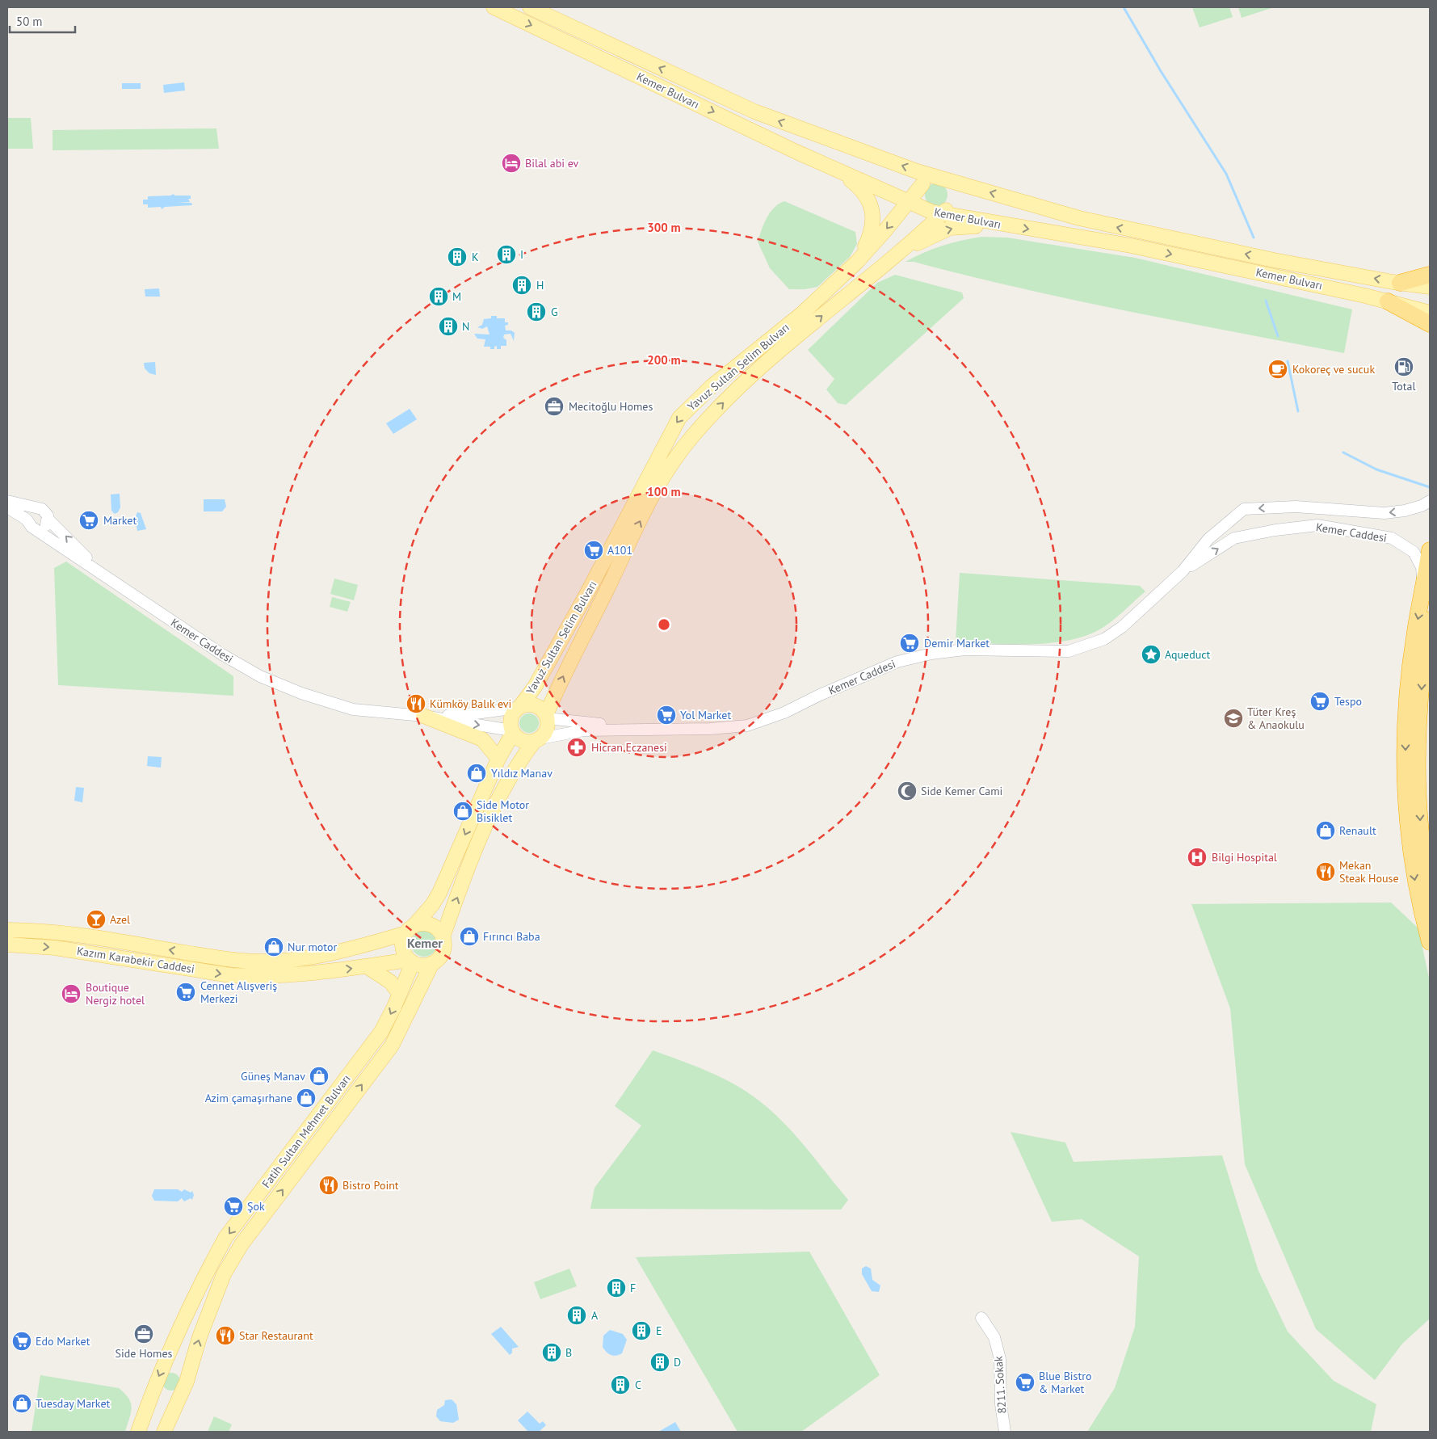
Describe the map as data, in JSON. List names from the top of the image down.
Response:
{
  "streets": {
    "main road": [
      "Kemer Bulvarı",
      "Yavuz Sultan Selim Bulvarı",
      "Kazım Karabekir Caddesi",
      "Fatih Sultan Mehmet Bulvarı"
    ],
    "street": ["Kemer Caddesi", "8211. Sokak"]
  },
  "crossings": [
    ["Kemer Bulvarı", "Yavuz Sultan Selim Bulvarı"],
    ["Yavuz Sultan Selim Bulvarı", "Kemer Caddesi"],
    ["Kazım Karabekir Caddesi", "Fatih Sultan Mehmet Bulvarı"]
  ],
  "districts": ["Kemer"],
  "places": {
    "hotel": ["Bilal abi ev", "Boutique Nergiz hotel"],
    "building": [
      "I",
      "K",
      "H",
      "M",
      "G",
      "N",
      "F",
      "A",
      "E",
      "B",
      "D",
      "C"
    ],
    "fuel station": ["Total"],
    "cafe": ["Kokoreç ve sucuk"],
    "office": ["Mecitoğlu Homes", "Side Homes"],
    "supermarket": [
      "Market",
      "A101",
      "Demir Market",
      "Tespo",
      "Yol Market",
      "Cennet Alışveriş Merkezi",
      "Şok",
      "Edo Market",
      "Blue Bistro & Market"
    ],
    "place": ["Aqueduct"],
    "restaurant": [
      "Kümköy Balık evi",
      "Mekan Steak House",
      "Bistro Point",
      "Star Restaurant"
    ],
    "school or university": ["Tüter Kreş & Anaokulu"],
    "pharmacy": ["Hicran Eczanesi"],
    "shop": [
      "Yıldız Manav",
      "Side Motor Bisiklet",
      "Renault",
      "Fırıncı Baba",
      "Nur motor",
      "Güneş Manav",
      "Azim çamaşırhane",
      "Tuesday Market"
    ],
    "mosque": ["Side Kemer Cami"],
    "hospital": ["Bilgi Hospital"],
    "bar": ["Azel"]
  },
  "scale_bar": "50 m",
  "rings": ["300 m", "200 m", "100 m"]
}
